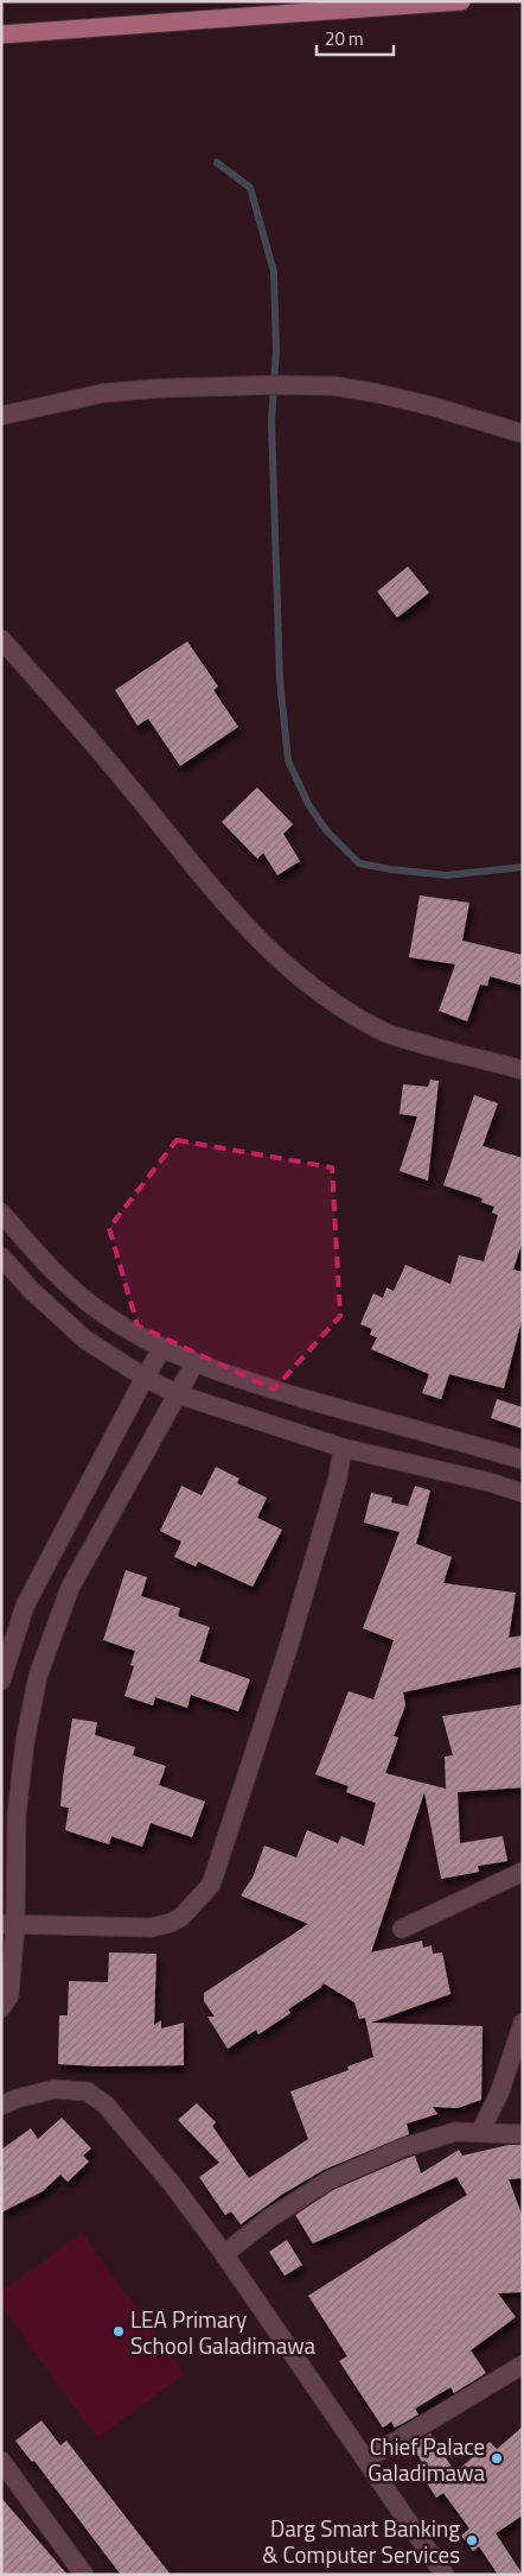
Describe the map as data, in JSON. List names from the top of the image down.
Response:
{
  "places": ["LEA Primary School Galadimawa", "Chief Palace Galadimawa", "Darg Smart Banking & Computer Services"],
  "scale_bar": "20 m"
}
